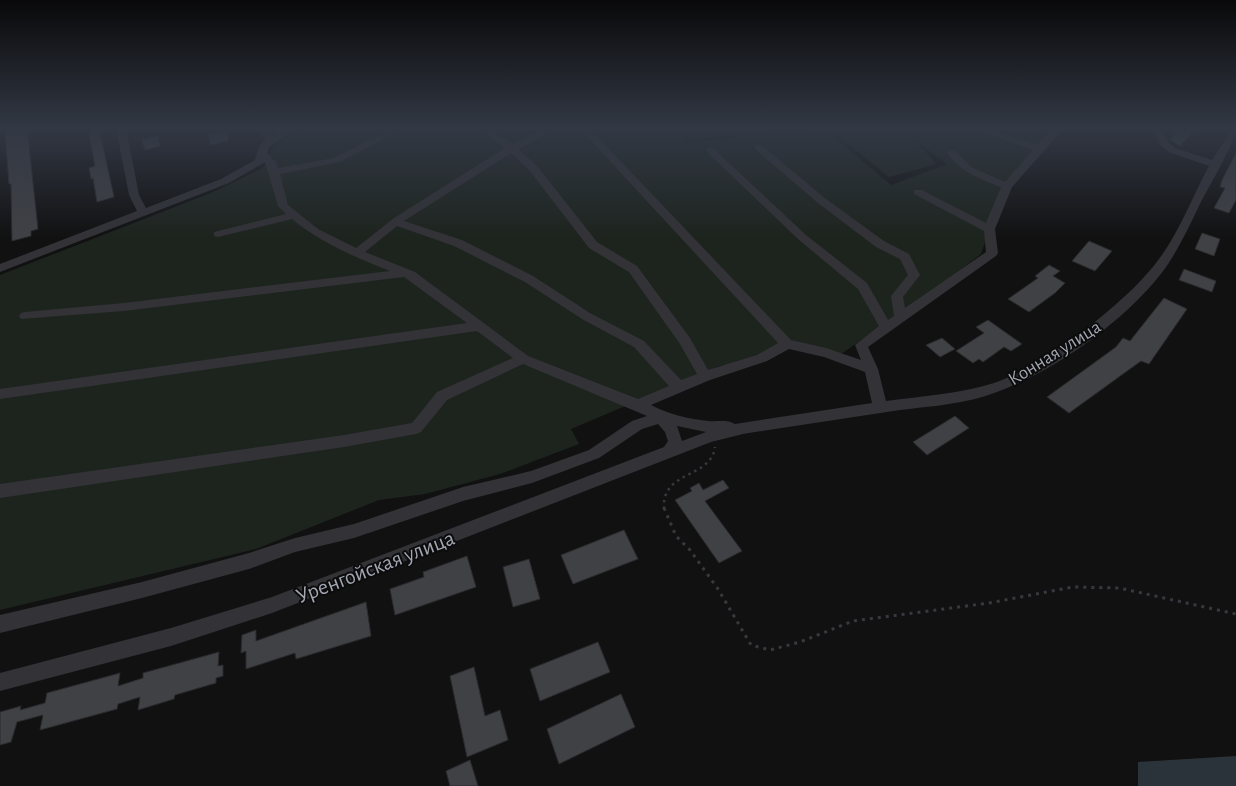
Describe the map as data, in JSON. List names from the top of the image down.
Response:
{
  "streets": {
    "street": ["Конная улица", "Уренгойская улица"]
  },
  "crossings": [
    ["Конная улица", "Уренгойская улица"]
  ]
}
